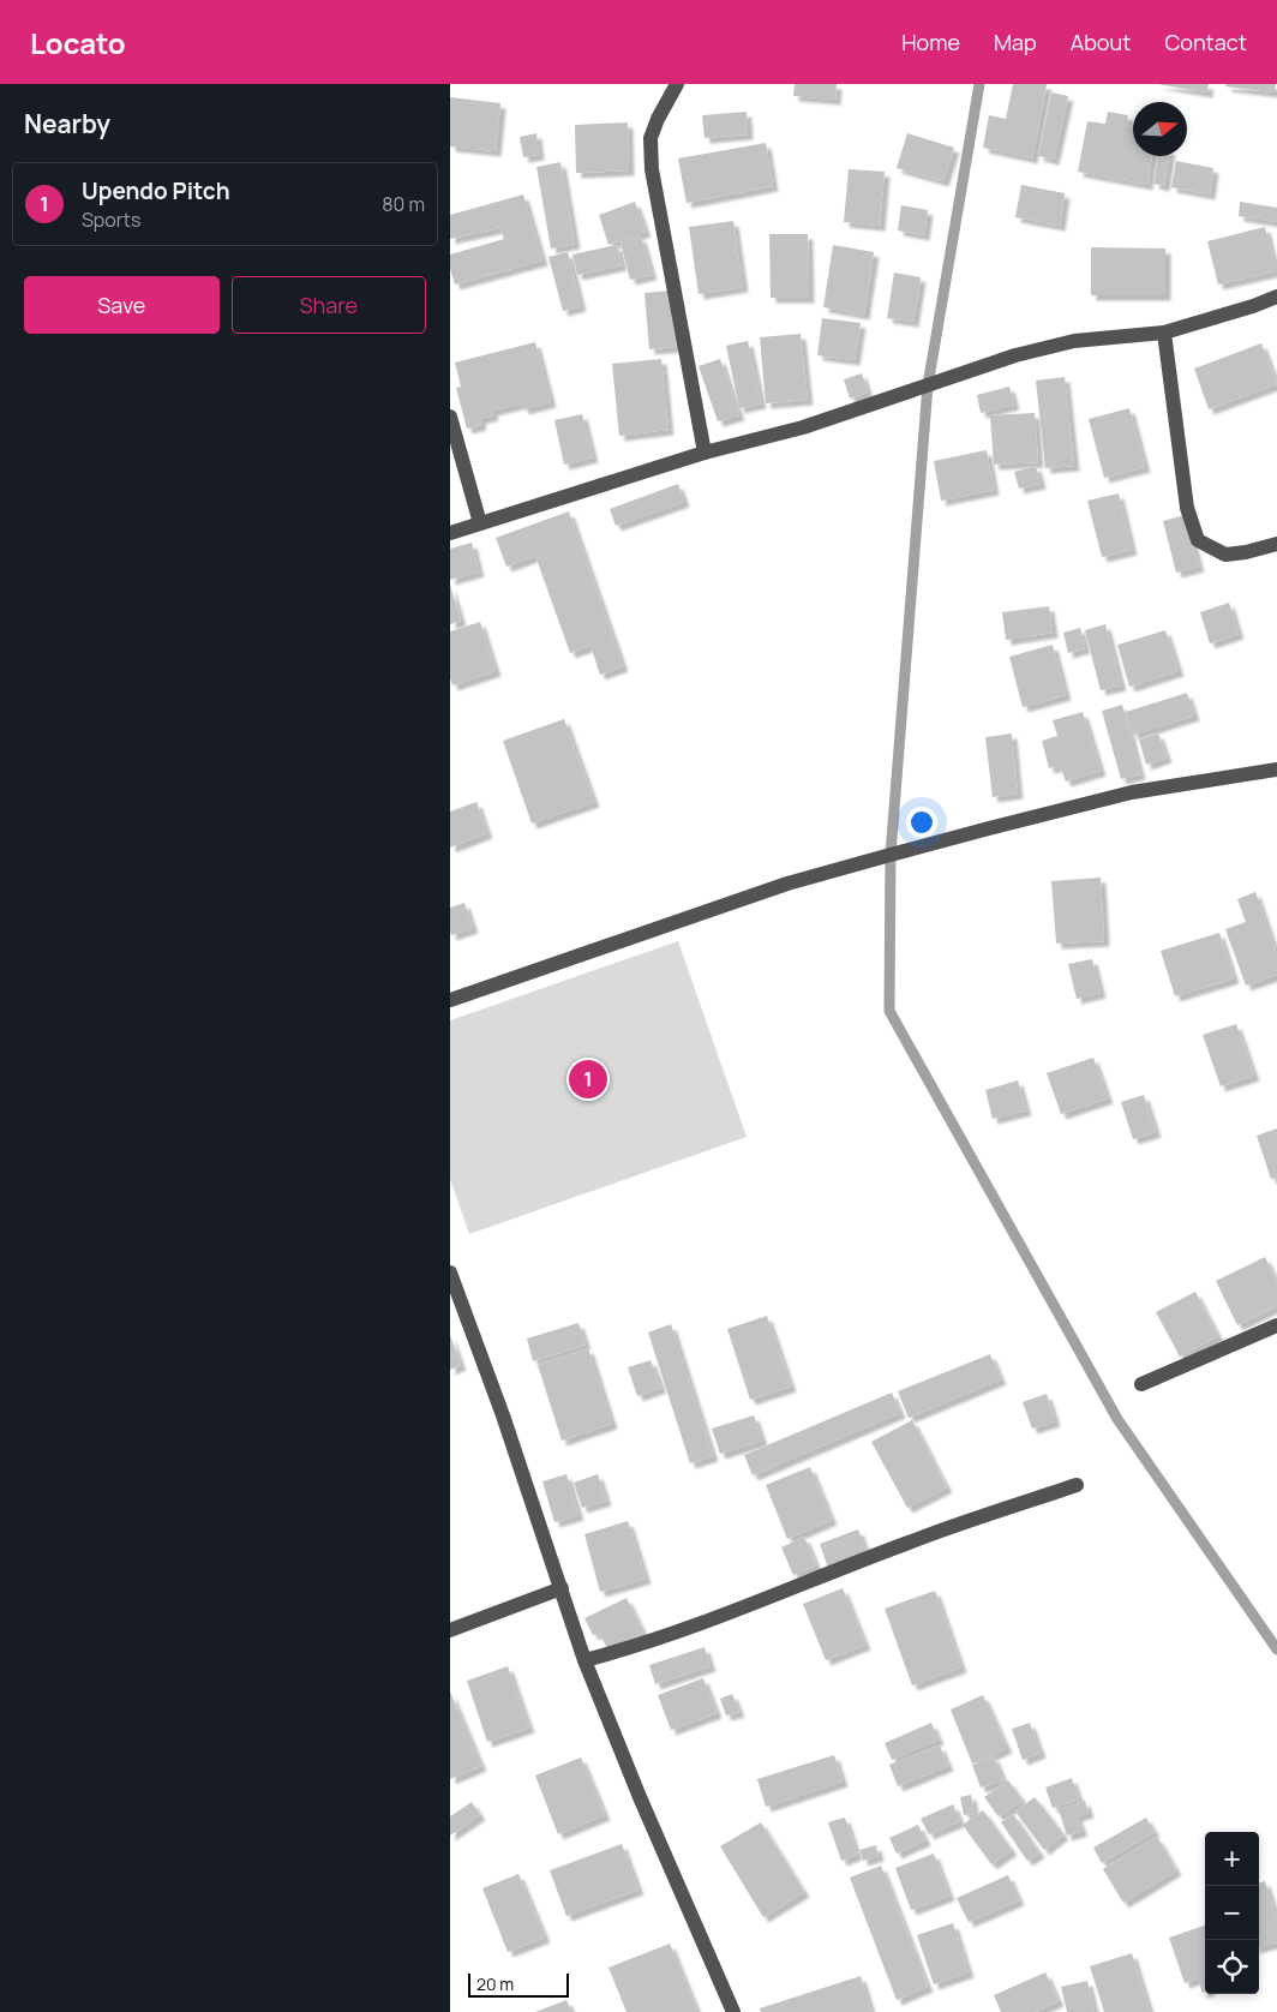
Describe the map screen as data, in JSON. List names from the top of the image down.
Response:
{
  "scale_bar": "20 m",
  "north": "right",
  "page": {
    "header": "Locato",
    "nav": [
      "Home",
      "Map",
      "About",
      "Contact"
    ],
    "heading": "Nearby",
    "list": [
      {
        "mark": "1",
        "name": "Upendo Pitch",
        "note": "Sports",
        "value": "80 m"
      }
    ],
    "buttons": ["Save", "Share"],
    "pins": "1",
    "map_buttons": ["+", "−"],
    "scale": "20 m"
  }
}
